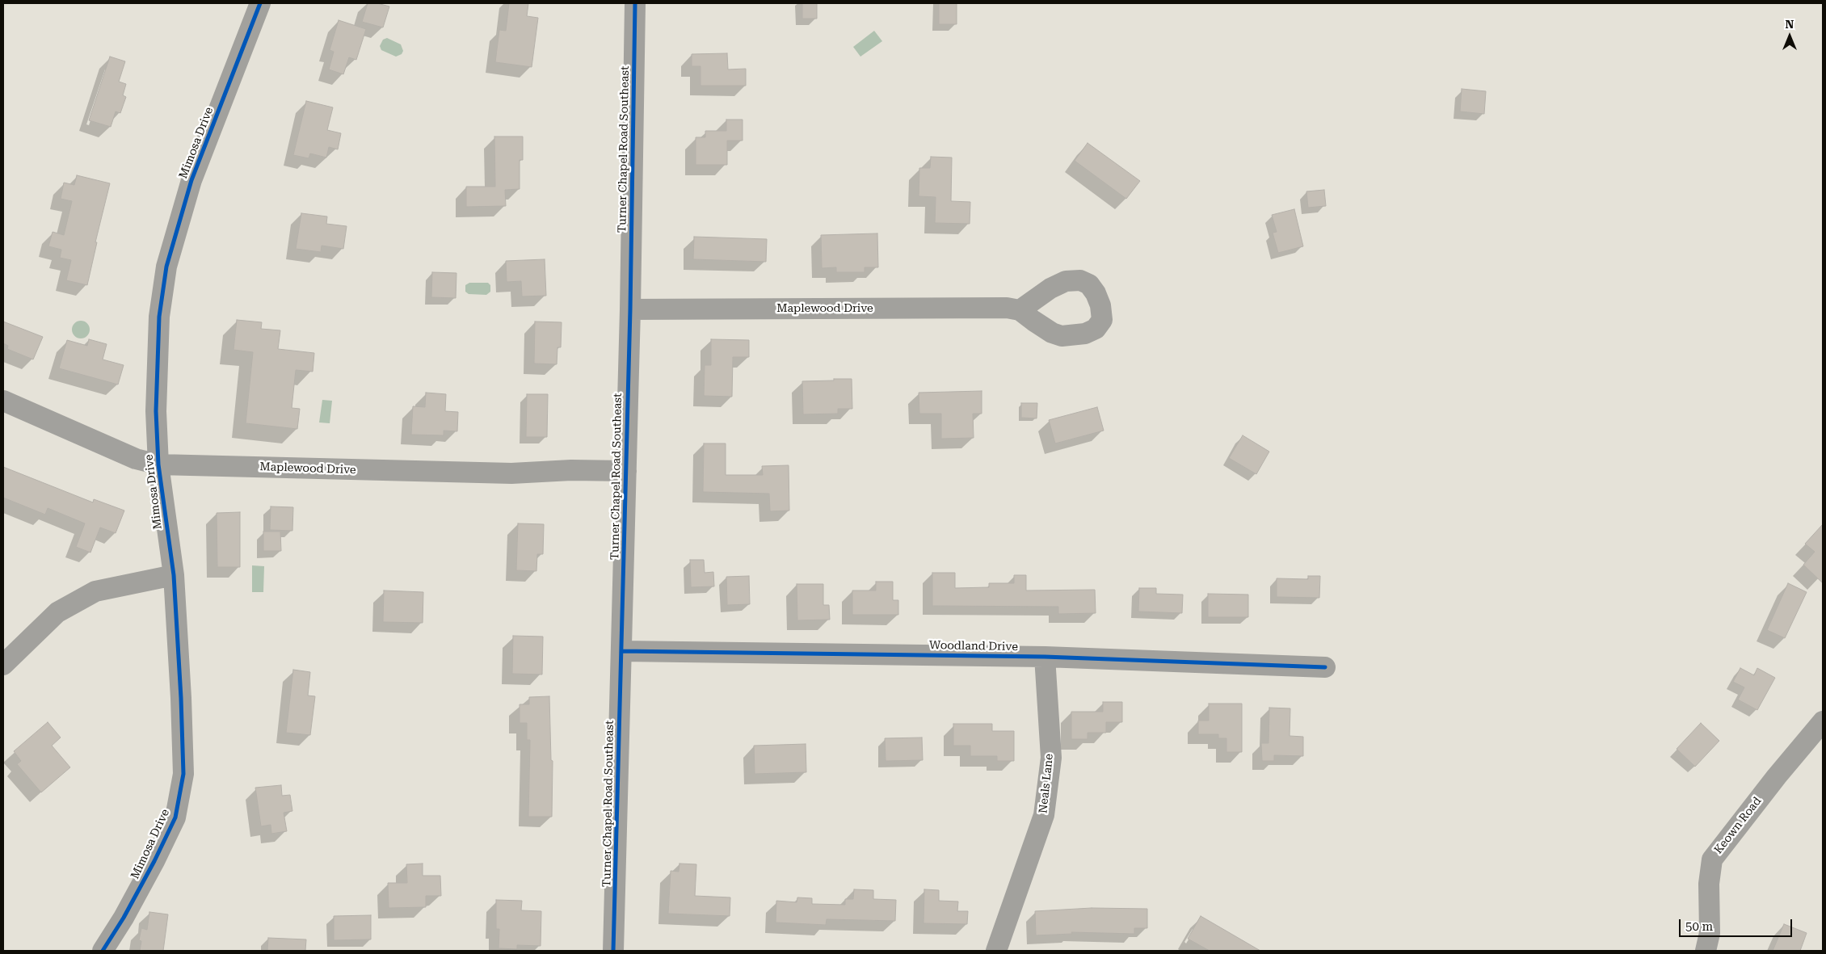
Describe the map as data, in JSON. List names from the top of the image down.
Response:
{
  "streets": {
    "street": [
      "Mimosa Drive",
      "Turner Chapel Road Southeast",
      "Maplewood Drive",
      "Woodland Drive",
      "Neals Lane",
      "Keown Road"
    ]
  },
  "crossings": [
    ["Mimosa Drive", "Maplewood Drive"],
    ["Turner Chapel Road Southeast", "Maplewood Drive"],
    ["Turner Chapel Road Southeast", "Woodland Drive"],
    ["Woodland Drive", "Neals Lane"]
  ],
  "scale_bar": "50 m",
  "north": "top"
}
